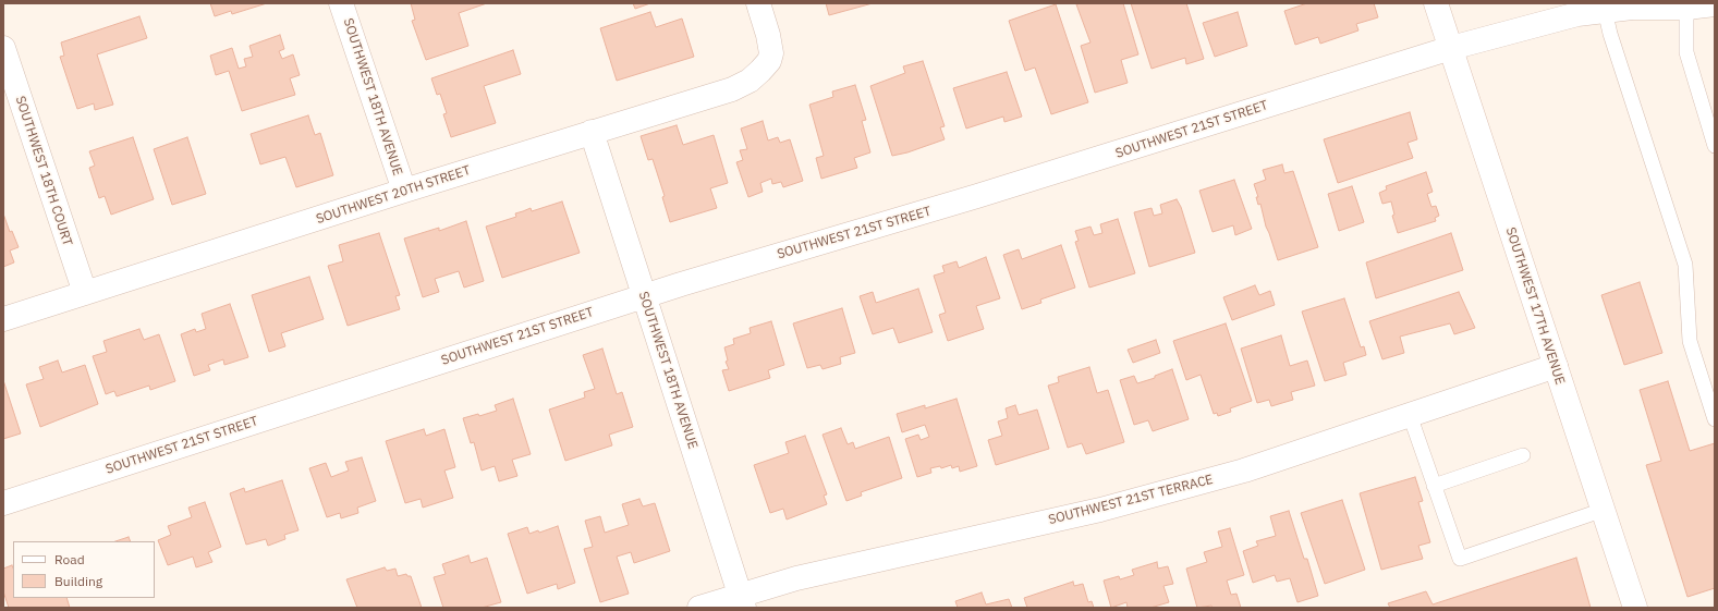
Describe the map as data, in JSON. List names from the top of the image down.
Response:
{
  "streets": {
    "street": [
      "SOUTHWEST 18TH AVENUE",
      "SOUTHWEST 21ST STREET",
      "SOUTHWEST 18TH COURT",
      "SOUTHWEST 20TH STREET",
      "SOUTHWEST 17TH AVENUE",
      "SOUTHWEST 21ST TERRACE"
    ]
  },
  "crossings": [
    ["SOUTHWEST 18TH AVENUE", "SOUTHWEST 21ST STREET"],
    ["SOUTHWEST 18TH AVENUE", "SOUTHWEST 20TH STREET"],
    ["SOUTHWEST 18TH AVENUE", "SOUTHWEST 21ST TERRACE"],
    ["SOUTHWEST 21ST STREET", "SOUTHWEST 17TH AVENUE"],
    ["SOUTHWEST 18TH COURT", "SOUTHWEST 20TH STREET"],
    ["SOUTHWEST 17TH AVENUE", "SOUTHWEST 21ST TERRACE"]
  ],
  "legend": ["Road", "Building"]
}
